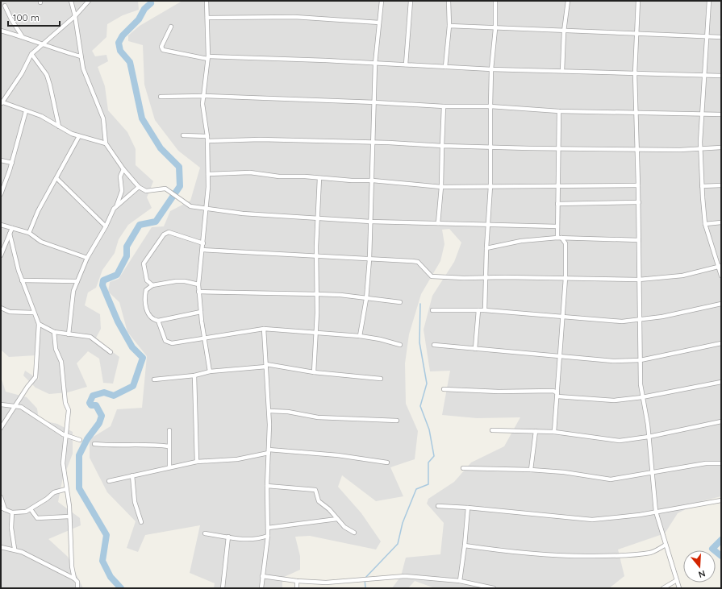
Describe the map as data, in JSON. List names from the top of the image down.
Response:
{
  "scale_bar": "100 m",
  "north": "bottom"
}
